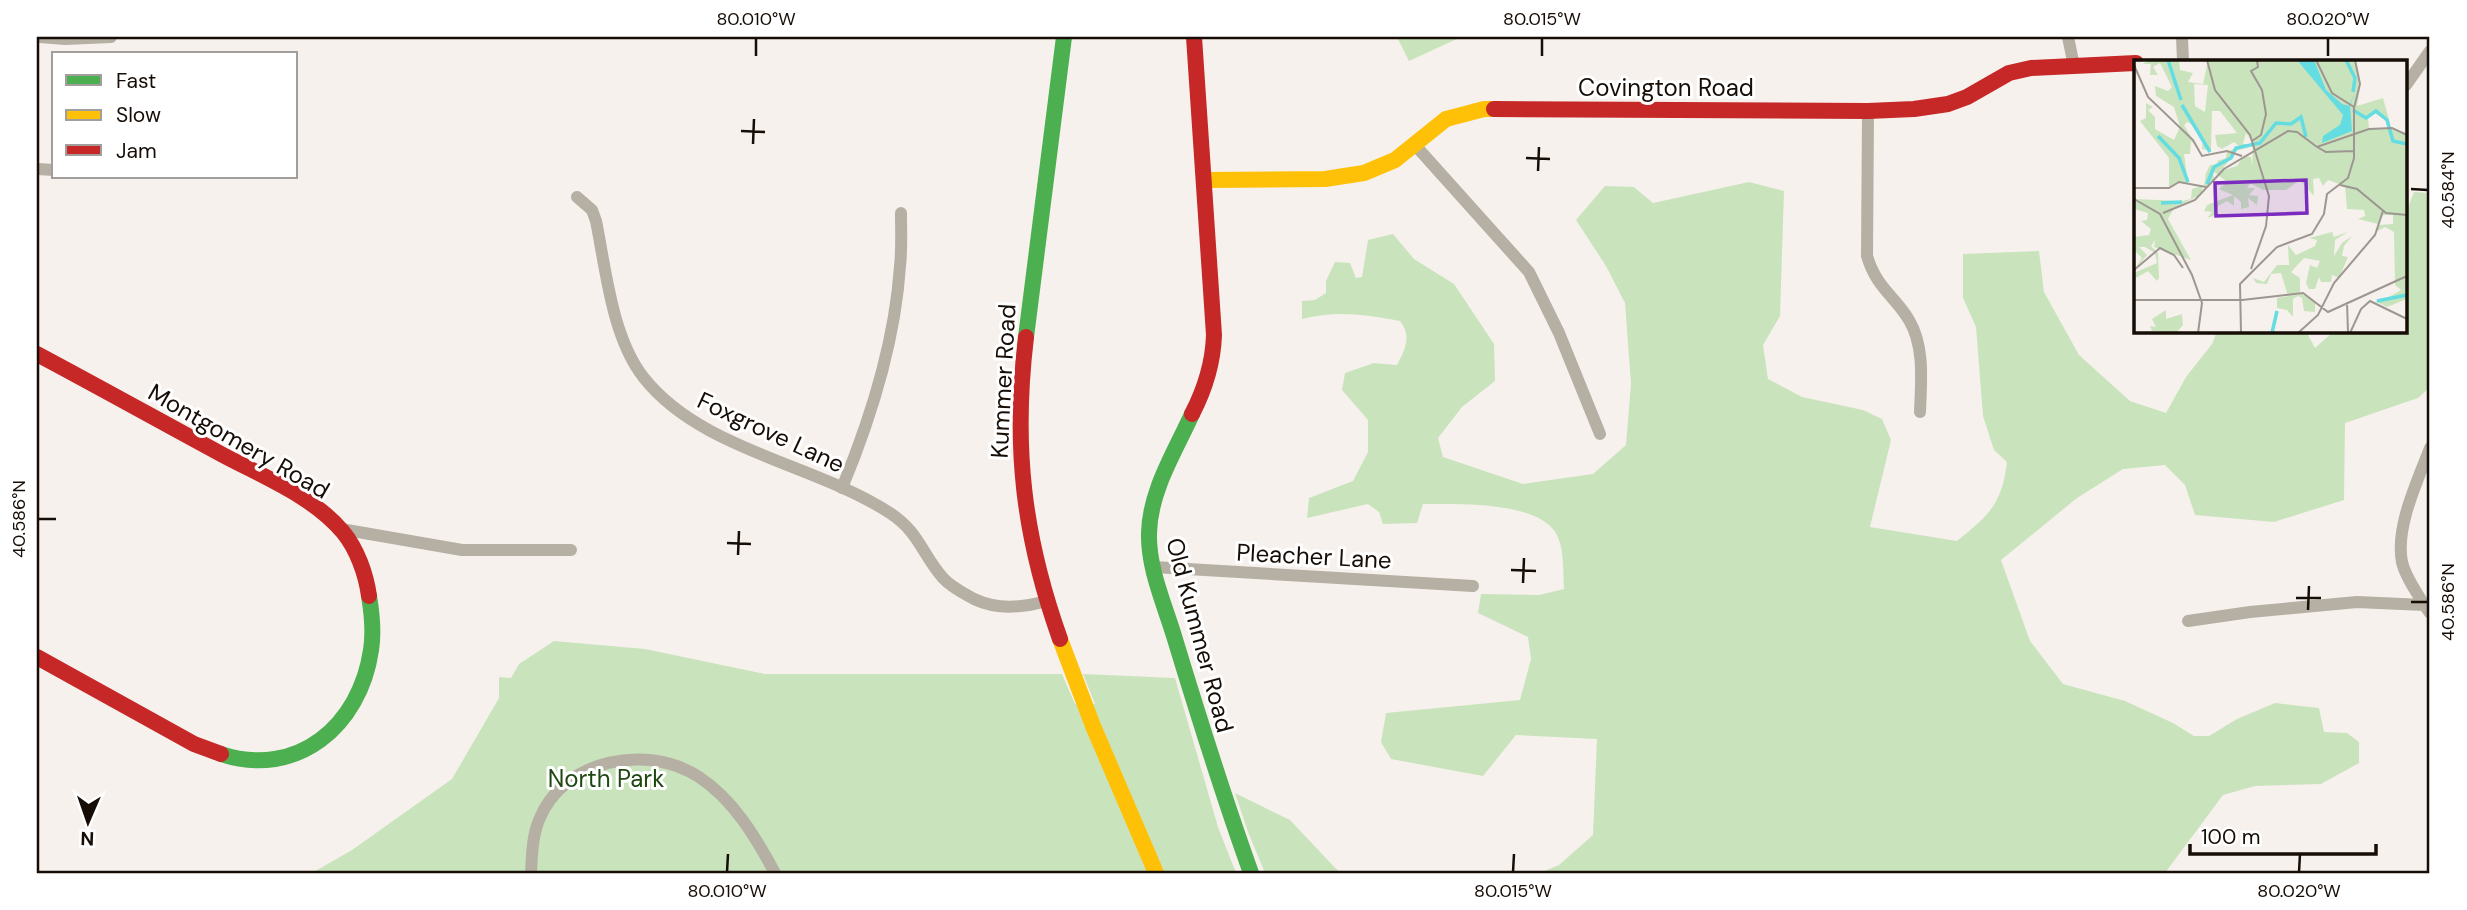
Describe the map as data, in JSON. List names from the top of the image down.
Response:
{
  "streets": {
    "street": [
      "Covington Road",
      "Kummer Road",
      "Foxgrove Lane",
      "Montgomery Road",
      "Pleacher Lane",
      "Old Kummer Road"
    ]
  },
  "crossings": [
    ["Covington Road", "Old Kummer Road"],
    ["Kummer Road", "Foxgrove Lane"],
    ["Pleacher Lane", "Old Kummer Road"]
  ],
  "parks": ["North Park"],
  "legend": ["Fast", "Slow", "Jam"],
  "scale_bar": "100 m",
  "north": "bottom",
  "coordinates": [
    "80.010°W",
    "80.015°W",
    "80.020°W",
    "40.584°N",
    "40.586°N"
  ]
}
